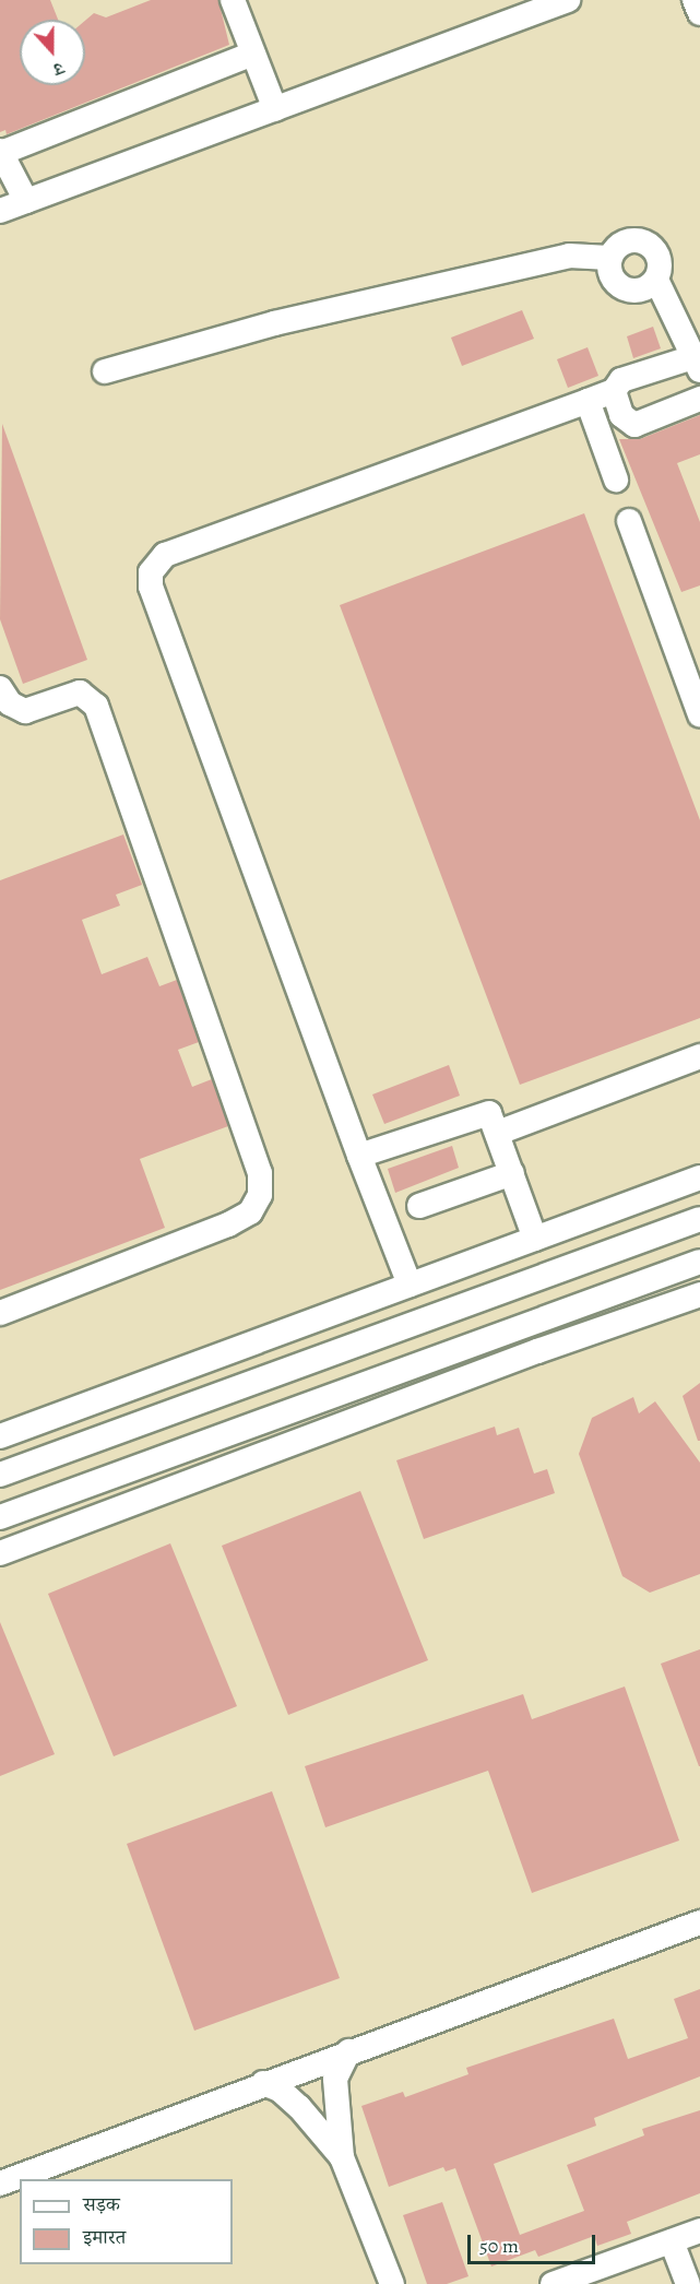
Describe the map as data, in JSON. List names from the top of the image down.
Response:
{
  "legend": ["सड़क", "इमारत"],
  "scale_bar": "50 m",
  "north": "bottom"
}
